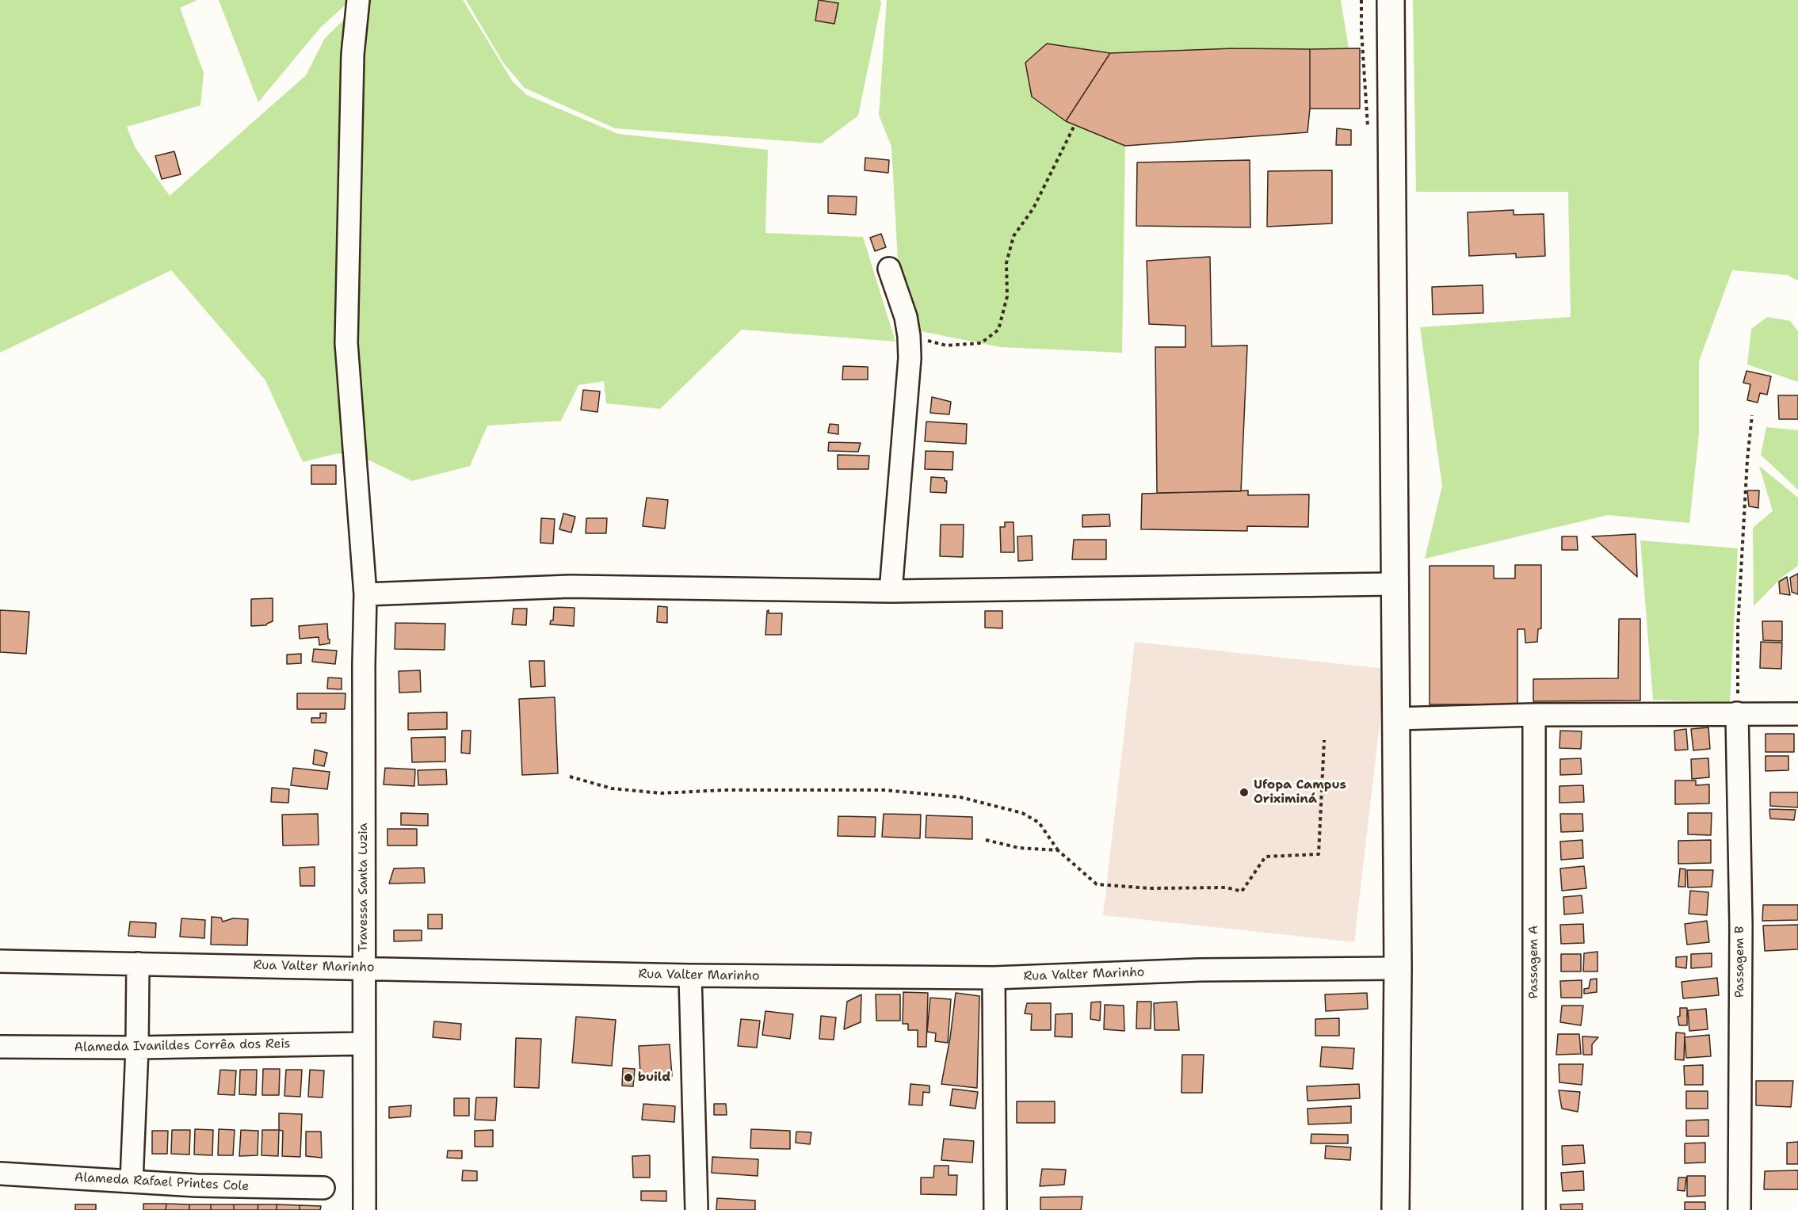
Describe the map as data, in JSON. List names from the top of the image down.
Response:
{
  "streets": {
    "street": [
      "Travessa Santa Luzia",
      "Passagem A",
      "Passagem B",
      "Rua Valter Marinho",
      "Alameda Ivanildes Corrêa dos Reis",
      "Alameda Rafael Printes Cole"
    ]
  },
  "crossings": [
    ["Travessa Santa Luzia", "Rua Valter Marinho"],
    ["Travessa Santa Luzia", "Alameda Ivanildes Corrêa dos Reis"]
  ],
  "places": ["Ufopa Campus Oriximiná", "build"]
}
